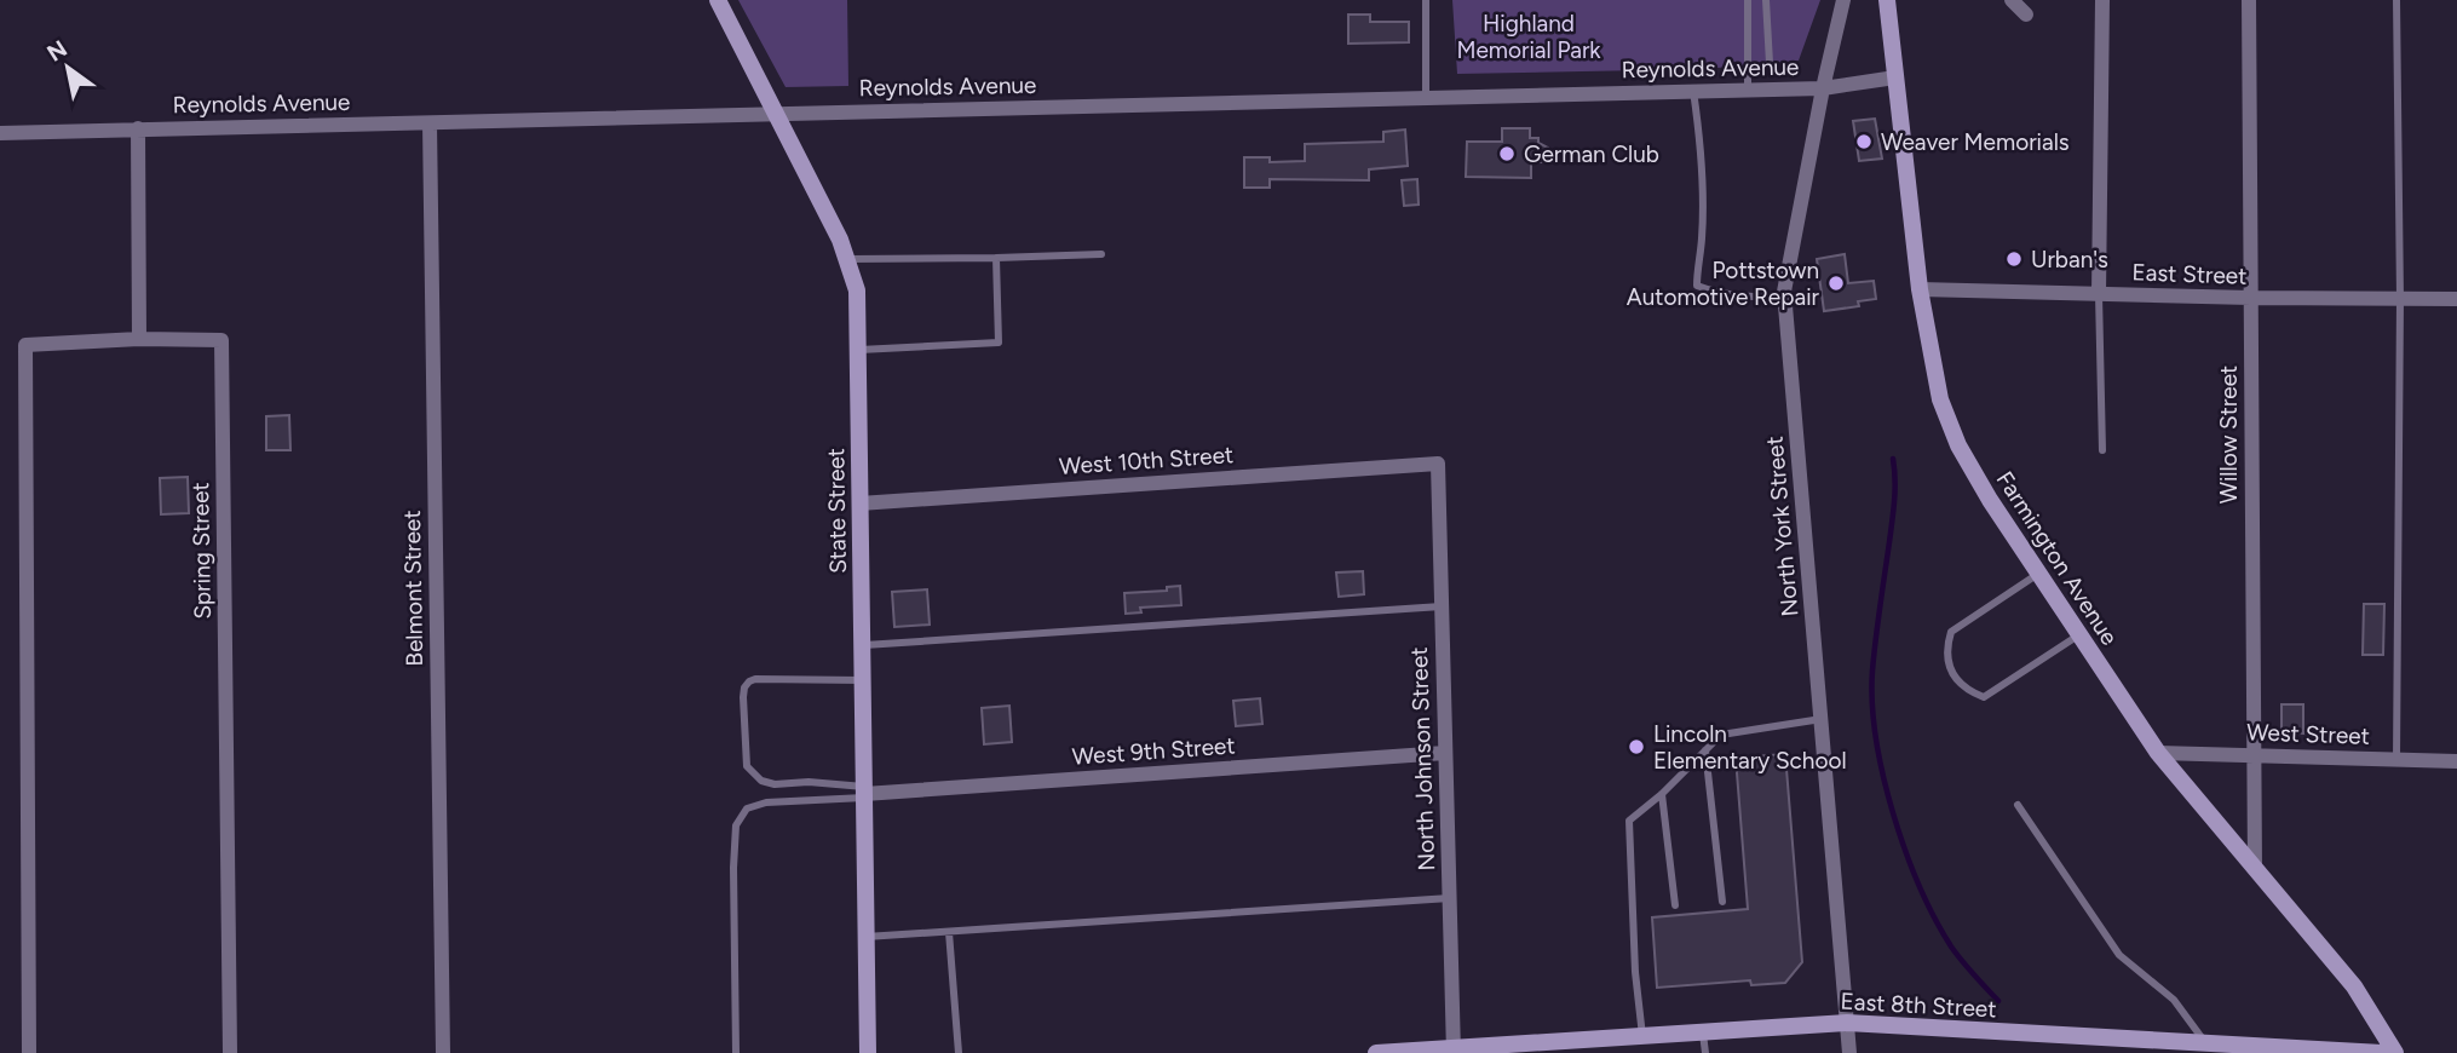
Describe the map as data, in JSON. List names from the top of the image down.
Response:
{
  "streets": {
    "street": [
      "Reynolds Avenue",
      "East Street",
      "Willow Street",
      "West 10th Street",
      "State Street",
      "North York Street",
      "Spring Street",
      "Farmington Avenue",
      "Belmont Street",
      "West Street",
      "West 9th Street",
      "North Johnson Street",
      "East 8th Street"
    ]
  },
  "crossings": [
    ["Reynolds Avenue", "State Street"],
    ["Reynolds Avenue", "North York Street"],
    ["Reynolds Avenue", "Farmington Avenue"],
    ["Reynolds Avenue", "Belmont Street"],
    ["East Street", "Willow Street"],
    ["East Street", "Farmington Avenue"],
    ["Willow Street", "Farmington Avenue"],
    ["Willow Street", "West Street"],
    ["West 10th Street", "State Street"],
    ["West 10th Street", "North Johnson Street"],
    ["State Street", "West 9th Street"],
    ["North York Street", "East 8th Street"],
    ["Farmington Avenue", "West Street"],
    ["West 9th Street", "North Johnson Street"],
    ["North Johnson Street", "East 8th Street"]
  ],
  "parks": ["Highland Memorial Park"],
  "places": [
    "Weaver Memorials",
    "German Club",
    "Urban's",
    "Pottstown Automotive Repair",
    "Lincoln Elementary School"
  ],
  "north": "top left"
}
